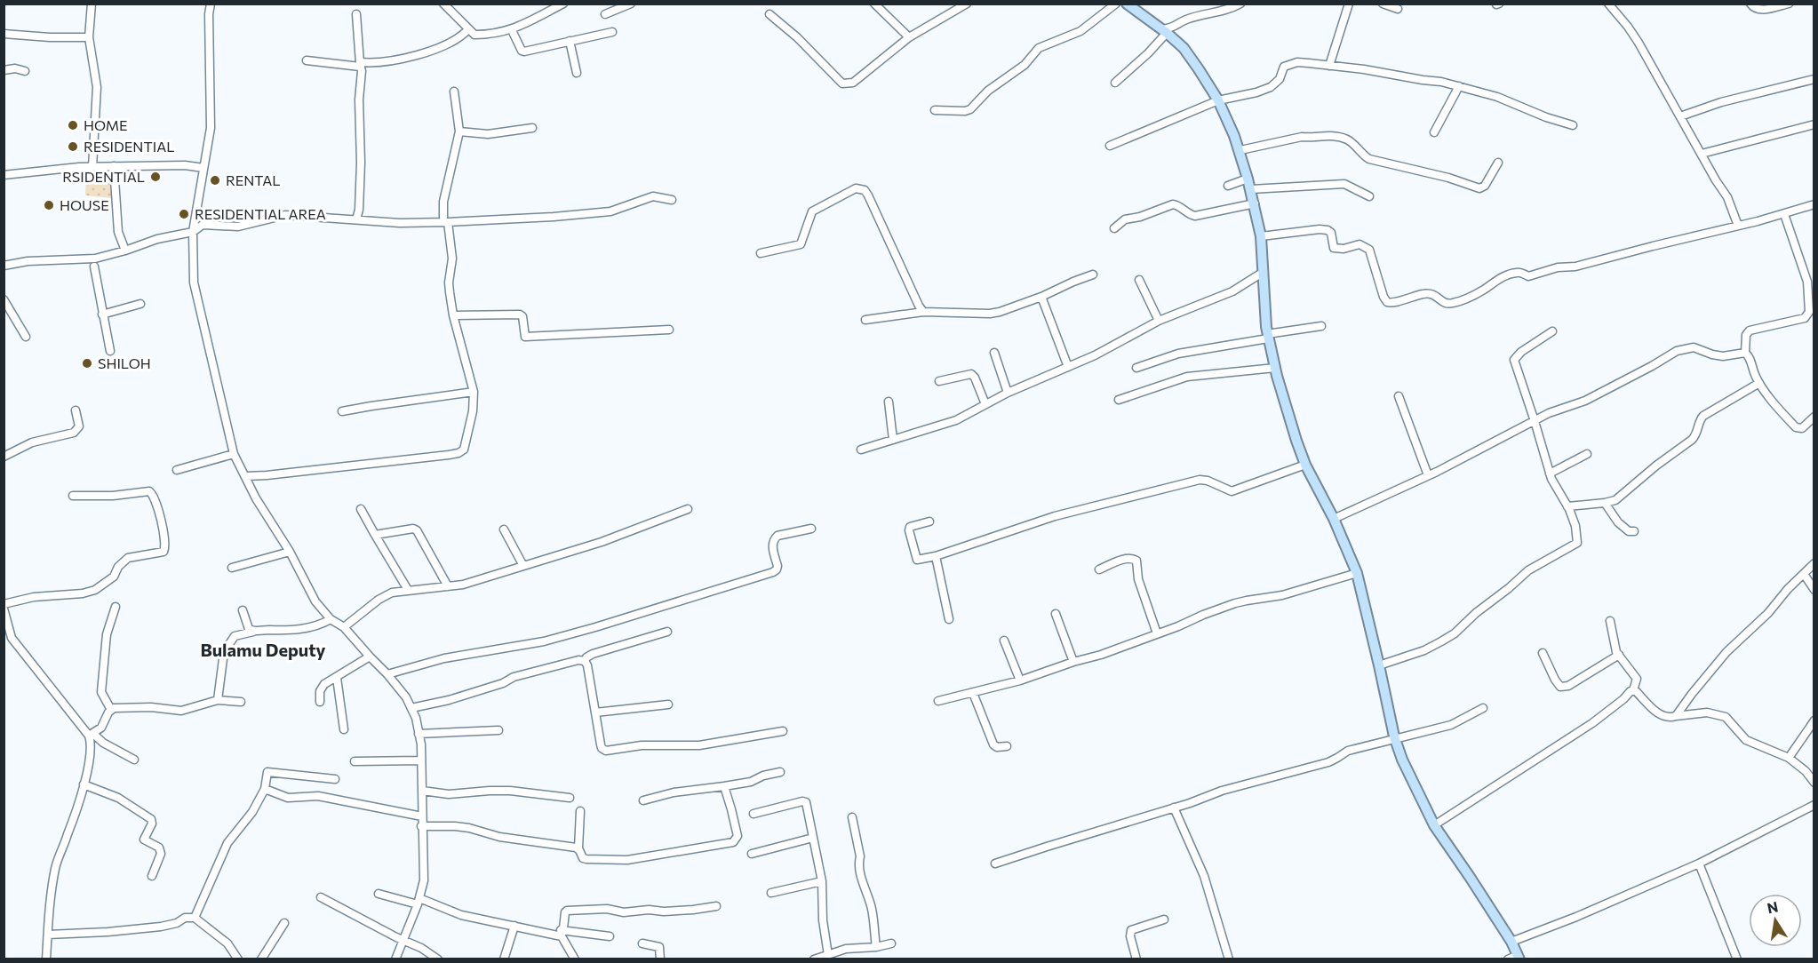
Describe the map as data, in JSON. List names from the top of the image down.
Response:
{
  "districts": ["Bulamu Deputy"],
  "places": [
    "HOME",
    "RESIDENTIAL",
    "RSIDENTIAL",
    "RENTAL",
    "HOUSE",
    "RESIDENTIAL AREA",
    "SHILOH"
  ],
  "north": "top"
}
